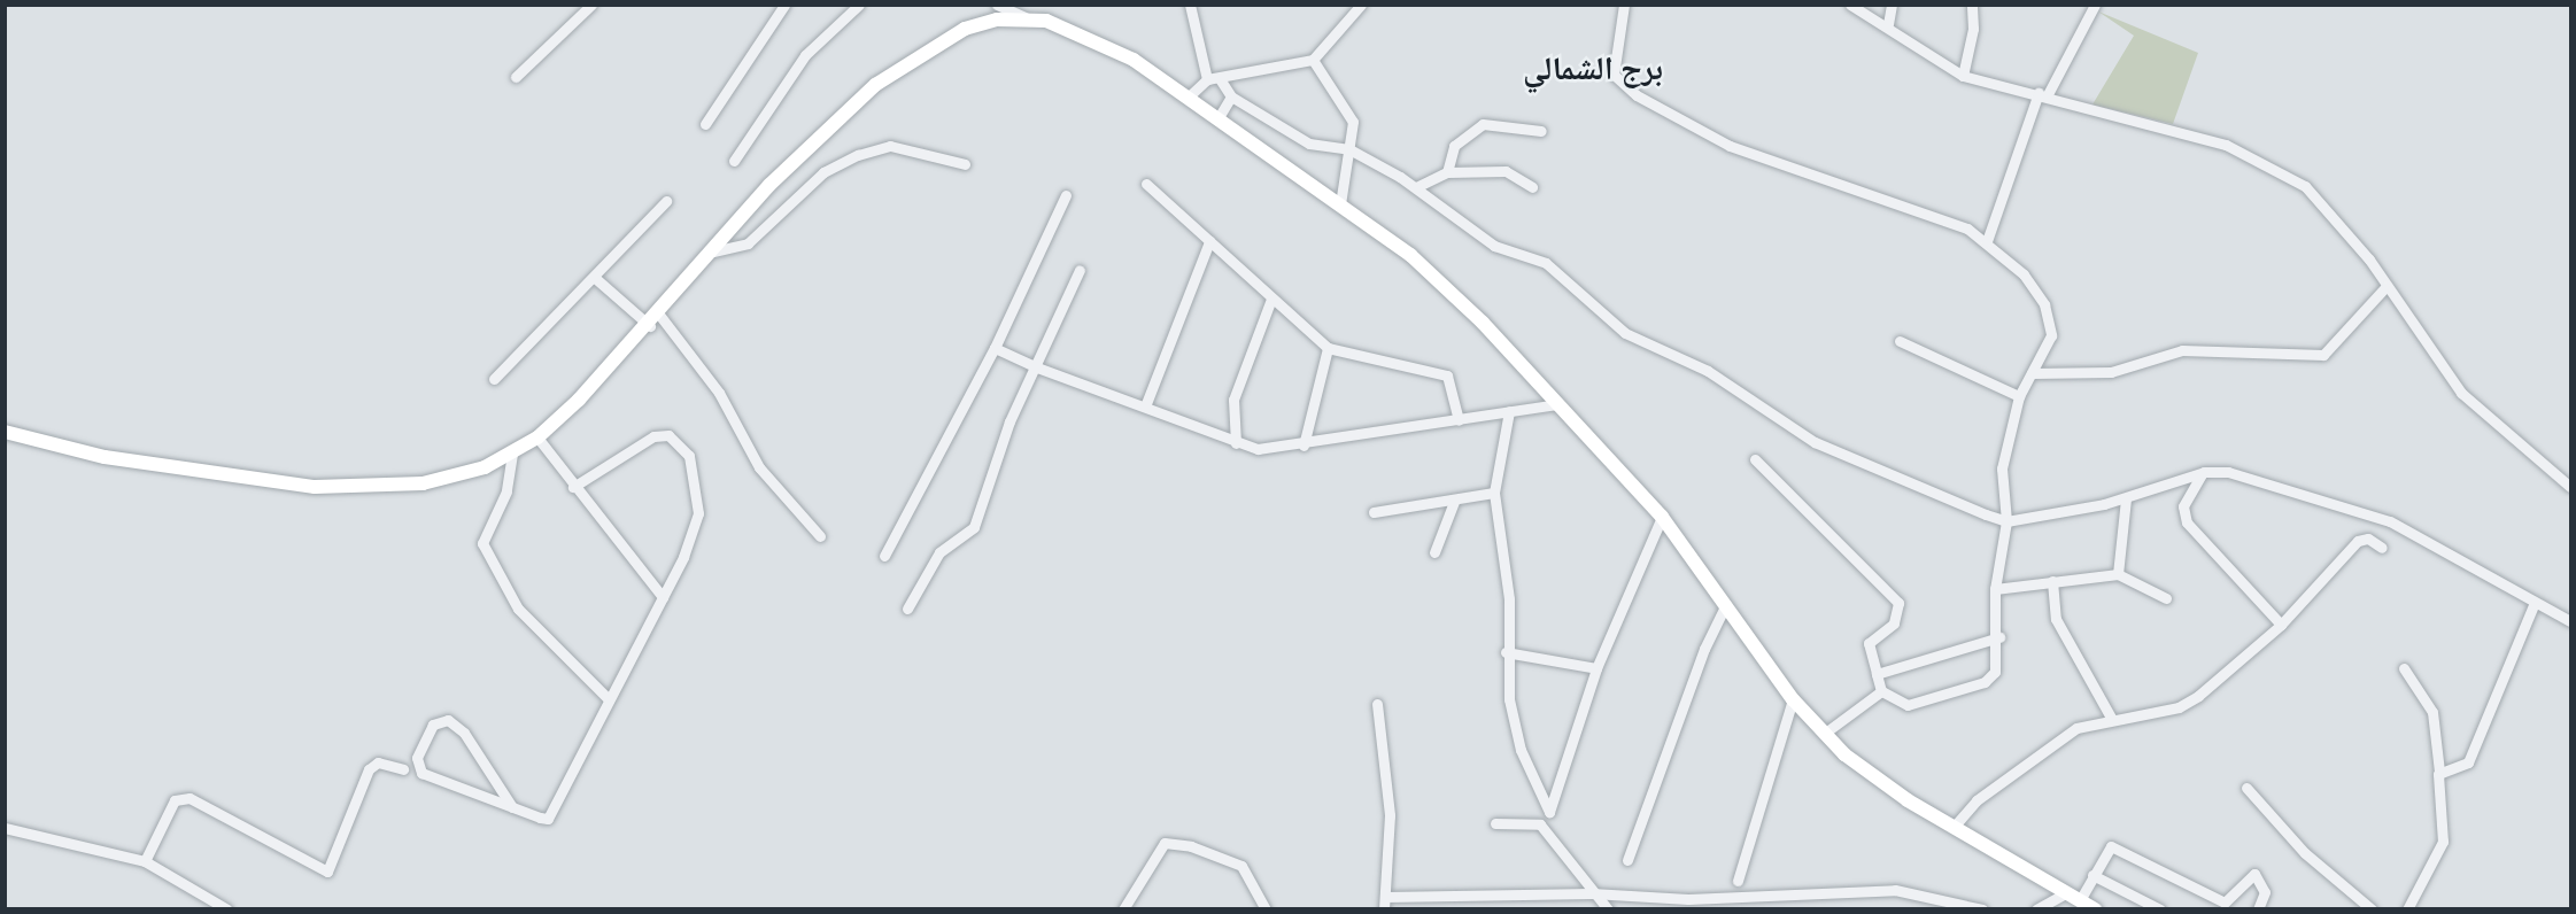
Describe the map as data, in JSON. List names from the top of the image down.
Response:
{
  "districts": ["برج الشمالي"]
}
